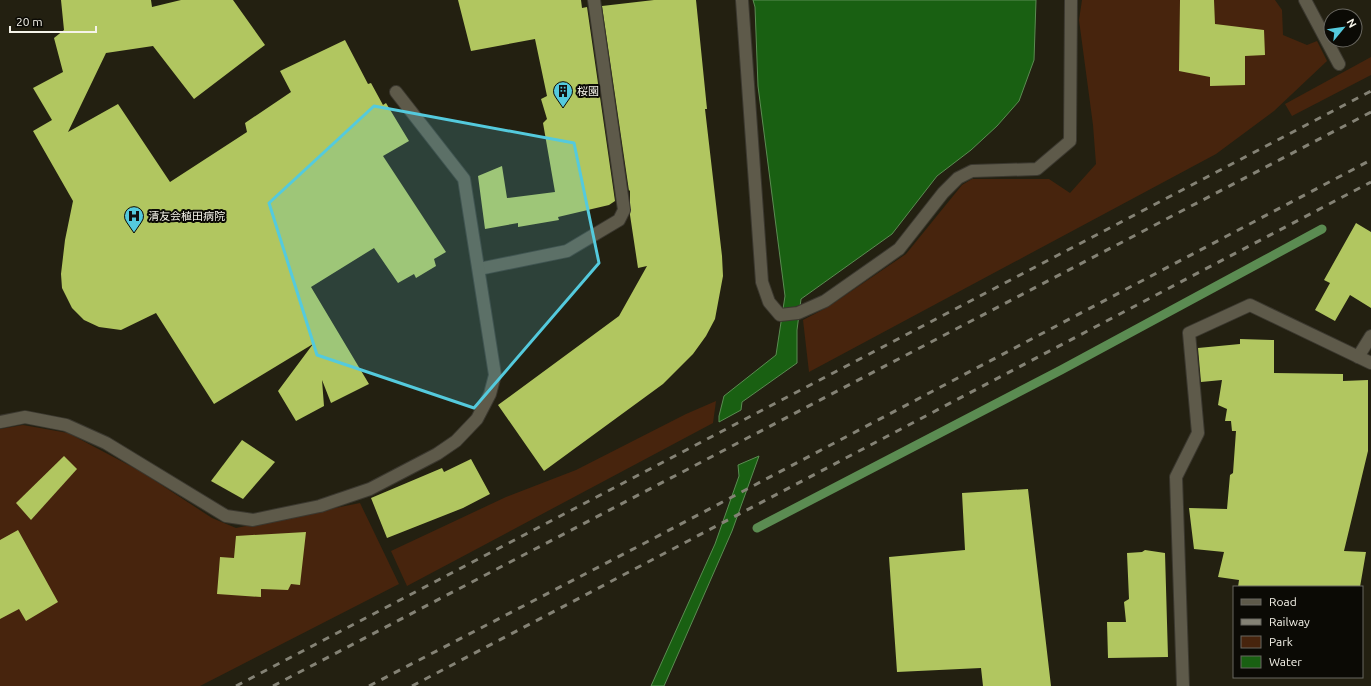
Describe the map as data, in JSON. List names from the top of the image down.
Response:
{
  "places": {
    "building": ["桜園"],
    "hospital": ["清友会植田病院"]
  },
  "legend": [
    "Road",
    "Railway",
    "Park",
    "Water"
  ],
  "scale_bar": "20 m",
  "north": "top right"
}
